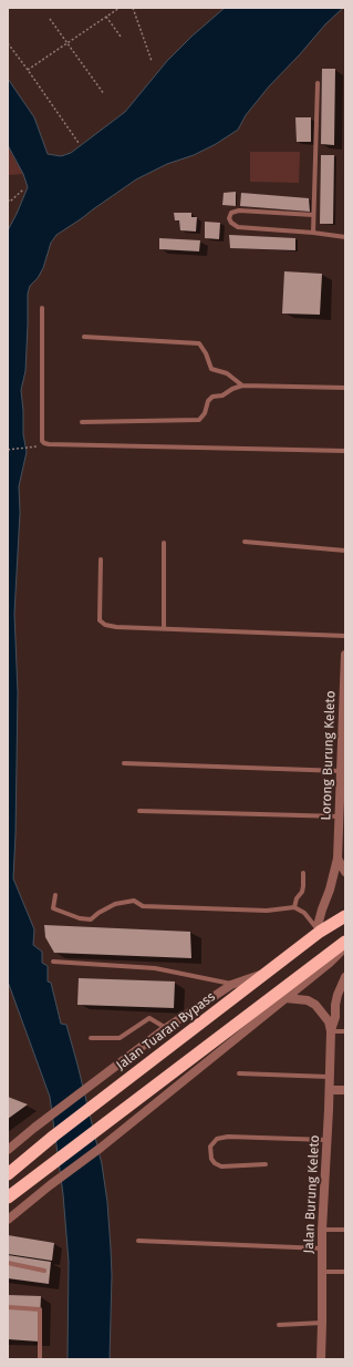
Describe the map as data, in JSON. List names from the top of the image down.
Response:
{
  "streets": {
    "highway": ["Jalan Tuaran Bypass"],
    "street": ["Lorong Burung Keleto", "Jalan Burung Keleto"]
  },
  "crossings": [
    ["Lorong Burung Keleto", "Jalan Tuaran Bypass"]
  ]
}
